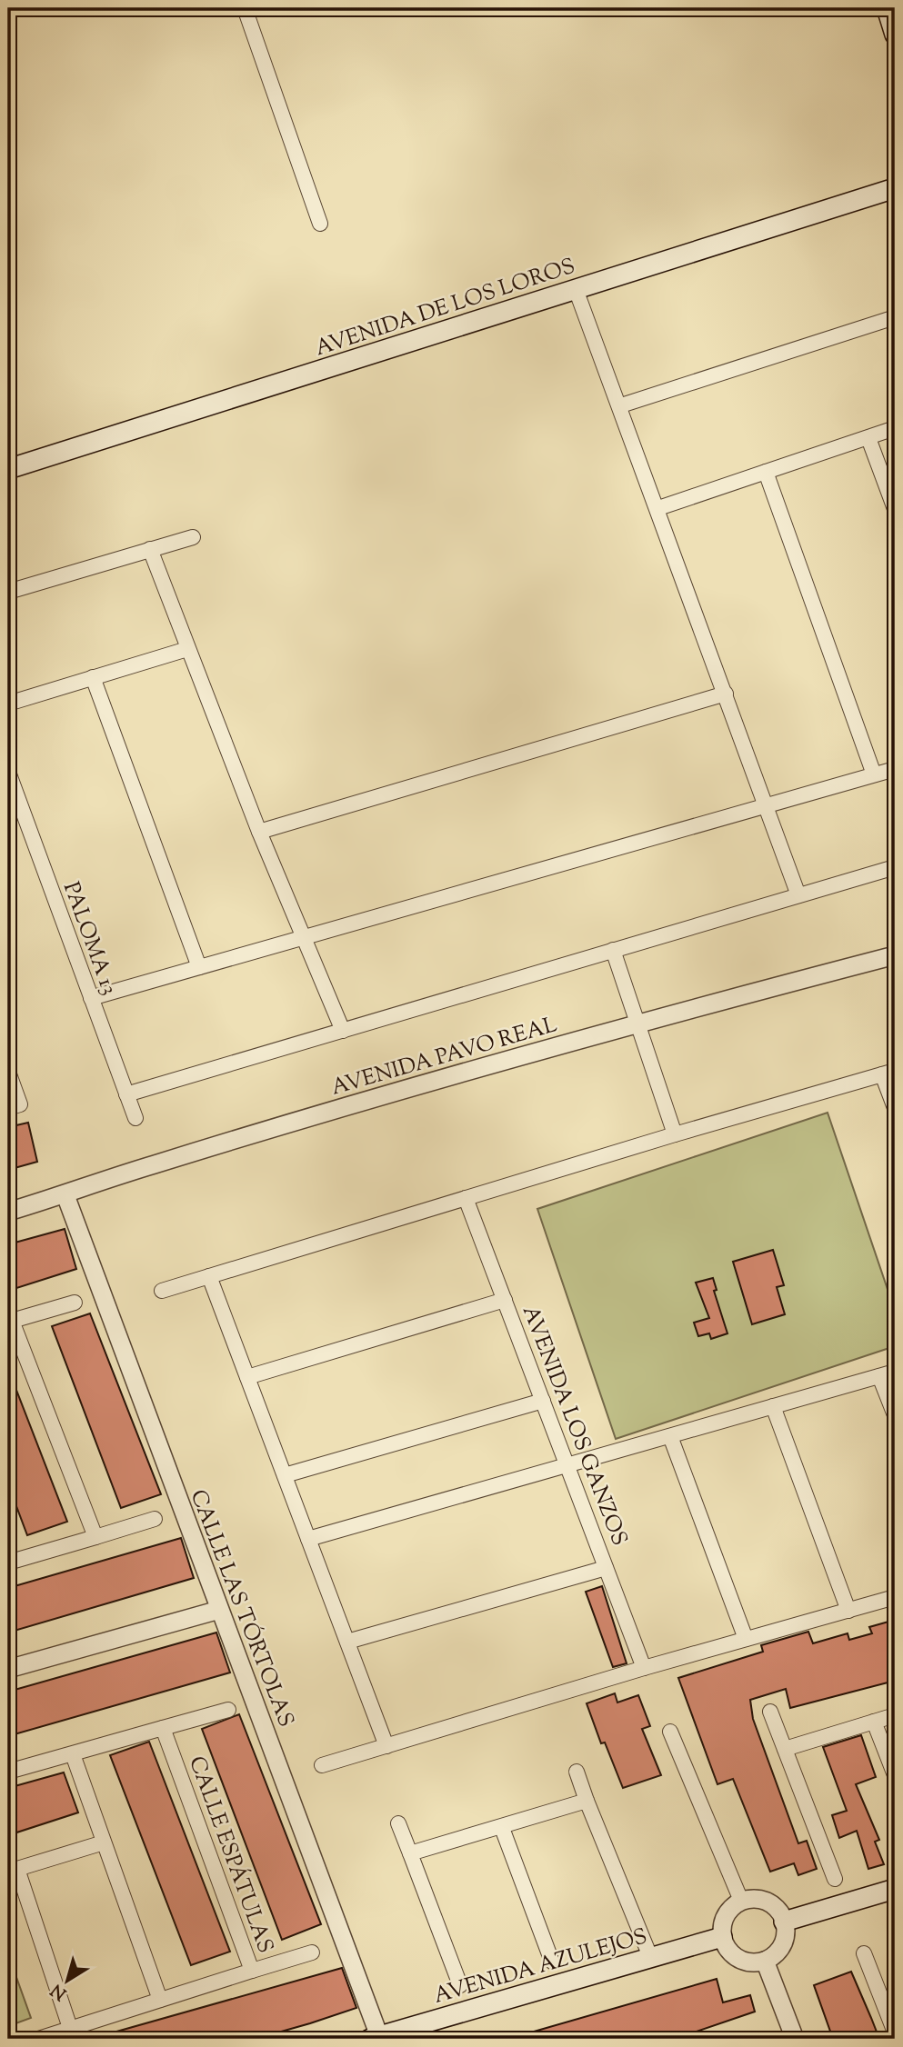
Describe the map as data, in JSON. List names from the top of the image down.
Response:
{
  "streets": {
    "main road": ["AVENIDA DE LOS LOROS", "AVENIDA AZULEJOS"],
    "street": [
      "PALOMA 13",
      "AVENIDA PAVO REAL",
      "AVENIDA LOS GANZOS",
      "CALLE LAS TÓRTOLAS",
      "CALLE ESPÁTULAS"
    ]
  },
  "crossings": [
    ["AVENIDA PAVO REAL", "CALLE LAS TÓRTOLAS"],
    ["CALLE LAS TÓRTOLAS", "AVENIDA AZULEJOS"]
  ],
  "north": "bottom left"
}
